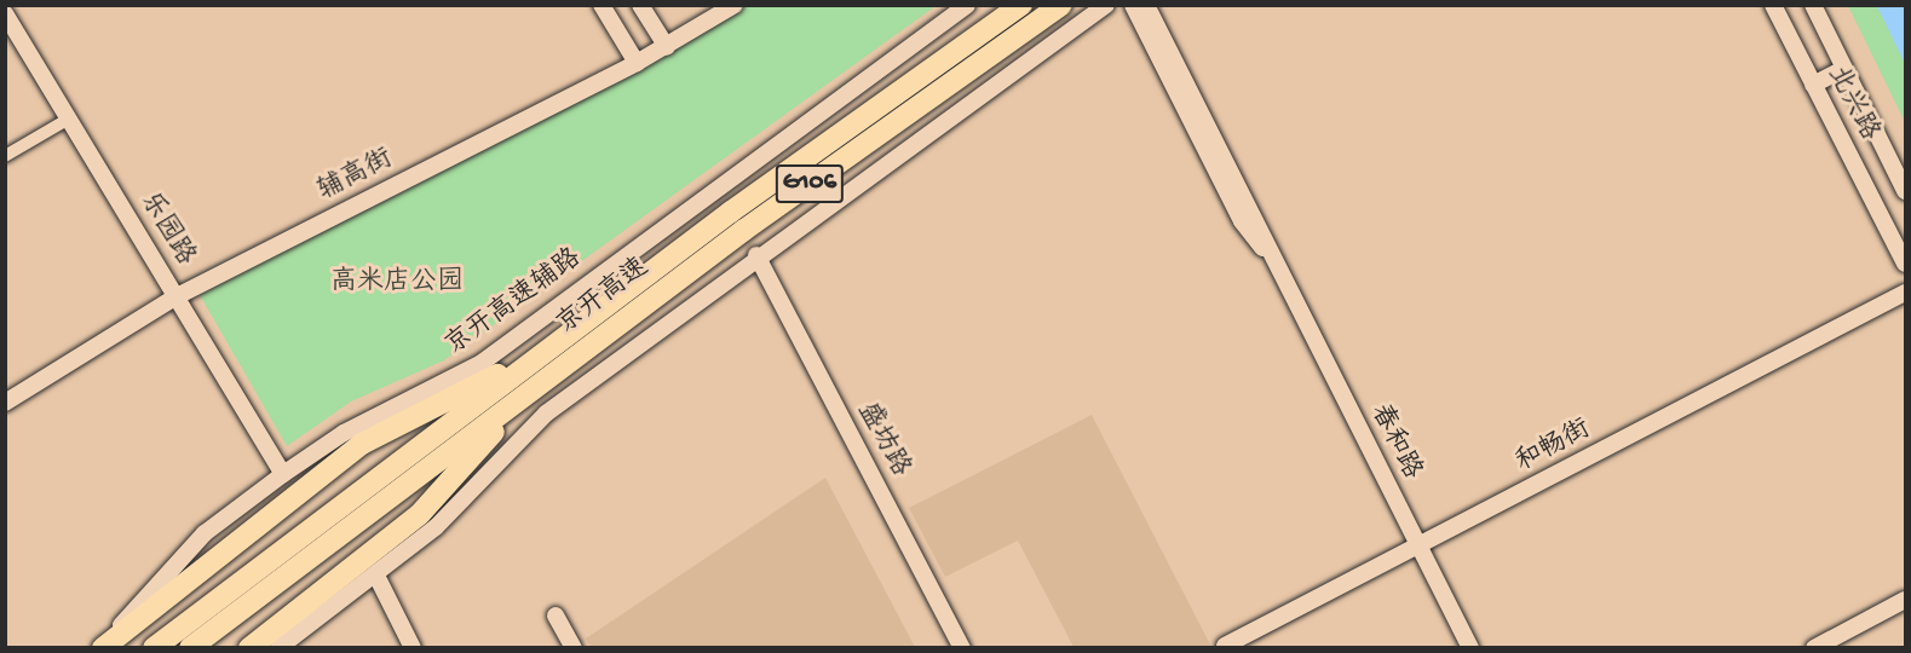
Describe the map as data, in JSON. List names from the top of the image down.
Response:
{
  "streets": {
    "highway": ["G106", "京开高速"],
    "street": [
      "北兴路",
      "辅高街",
      "乐园路",
      "京开高速辅路",
      "盛坊路",
      "春和路",
      "和畅街"
    ]
  },
  "crossings": [
    ["辅高街", "乐园路"],
    ["乐园路", "京开高速辅路"],
    ["春和路", "和畅街"]
  ],
  "parks": ["高米店公园"]
}
